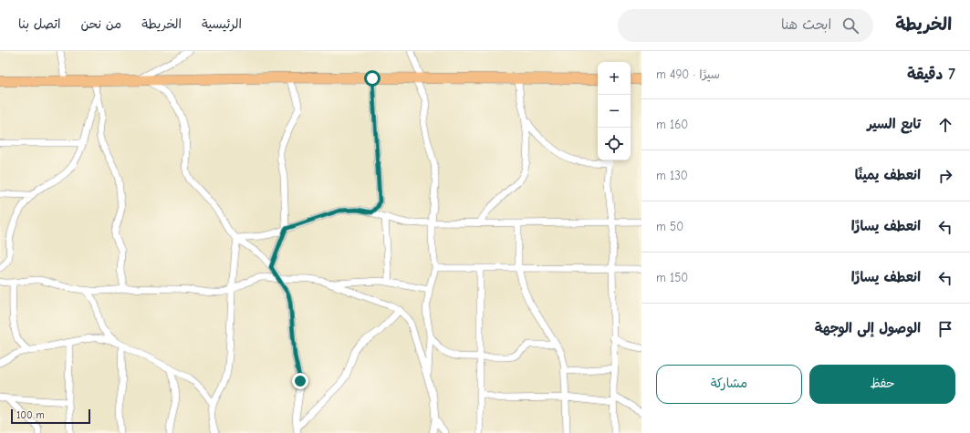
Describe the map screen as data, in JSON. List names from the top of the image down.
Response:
{
  "scale_bar": "100 m",
  "page": {
    "header": "الخريطة",
    "search": "ابحث هنا",
    "nav": [
      "الرئيسية",
      "الخريطة",
      "من نحن",
      "اتصل بنا"
    ],
    "heading": ["7 دقيقة", "سيرًا · 490 m"],
    "map_buttons": ["+", "−"],
    "list": [
      ["تابع السير", "160 m"],
      ["انعطف يمينًا", "130 m"],
      ["انعطف يسارًا", "50 m"],
      ["انعطف يسارًا", "150 m"],
      "الوصول إلى الوجهة"
    ],
    "buttons": ["حفظ", "مشاركة"],
    "scale": "100 m"
  }
}
